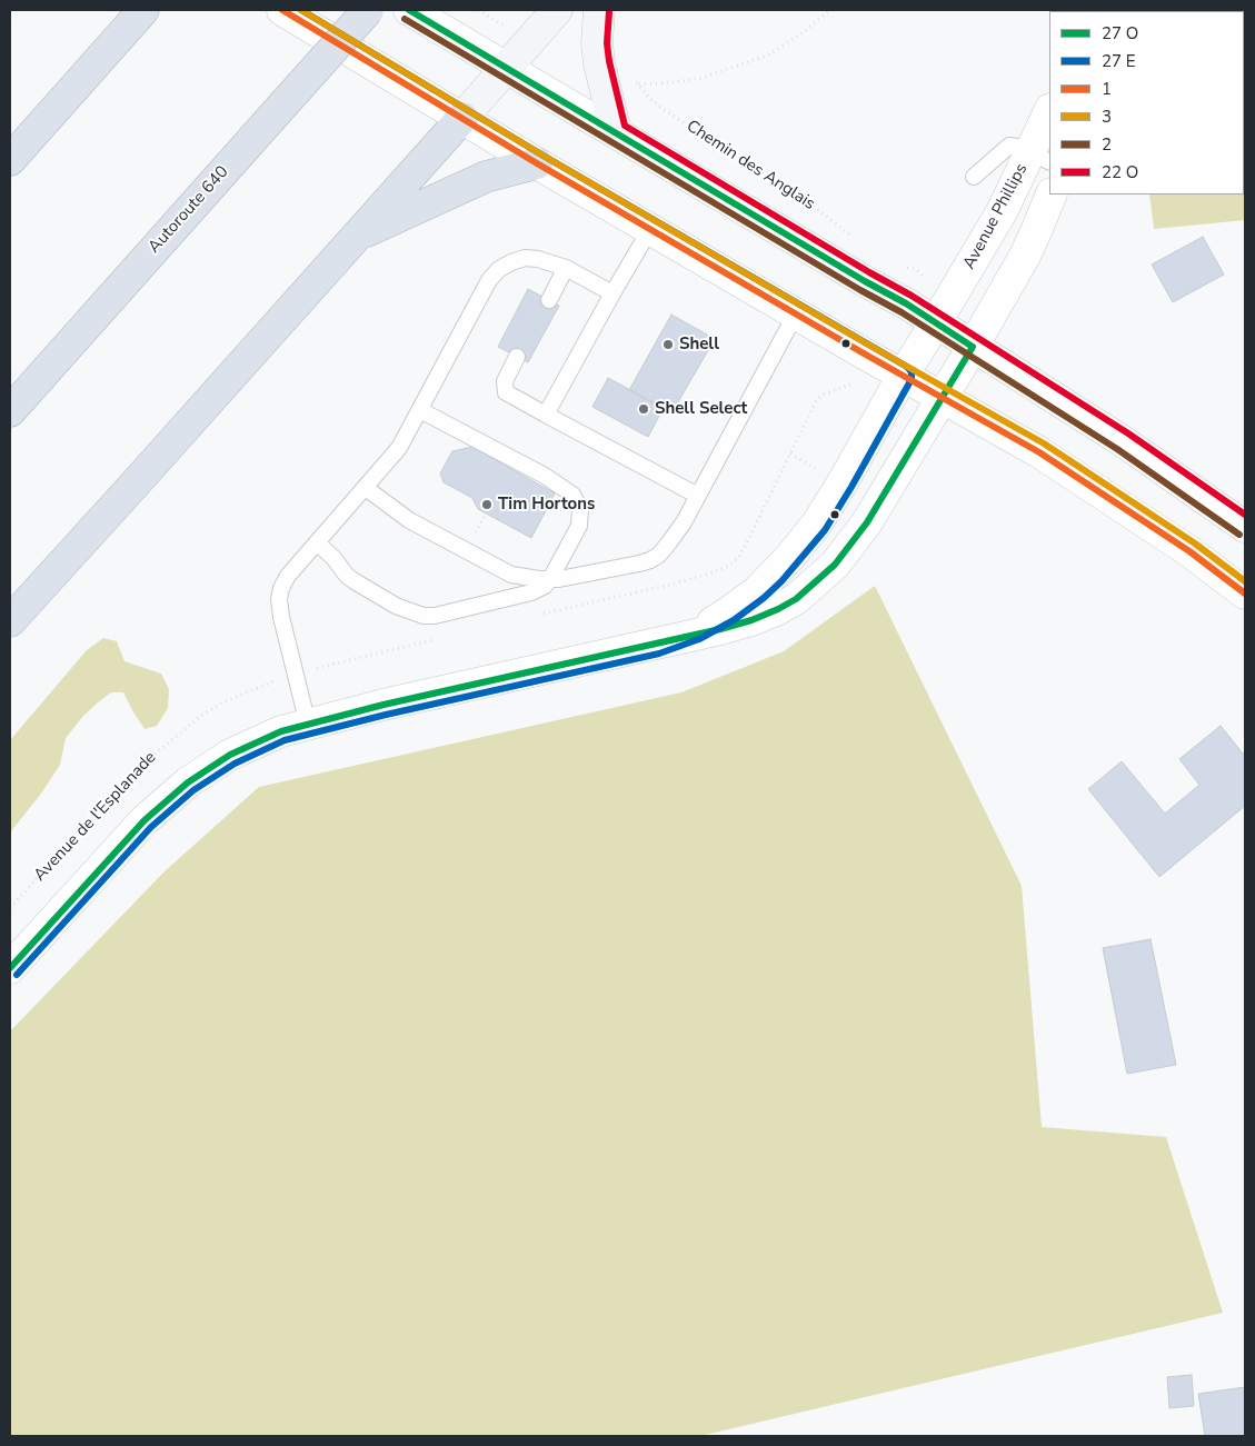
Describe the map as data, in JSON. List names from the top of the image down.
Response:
{
  "streets": {
    "highway": ["Autoroute 640"],
    "street": ["Avenue Phillips"],
    "path": ["Chemin des Anglais", "Avenue de l'Esplanade"]
  },
  "places": ["Shell", "Shell Select", "Tim Hortons"],
  "lines": ["transit line 1", "transit line 3", "transit line 2"],
  "legend": [
    "27 O",
    "27 E",
    "1",
    "3",
    "2",
    "22 O"
  ]
}
